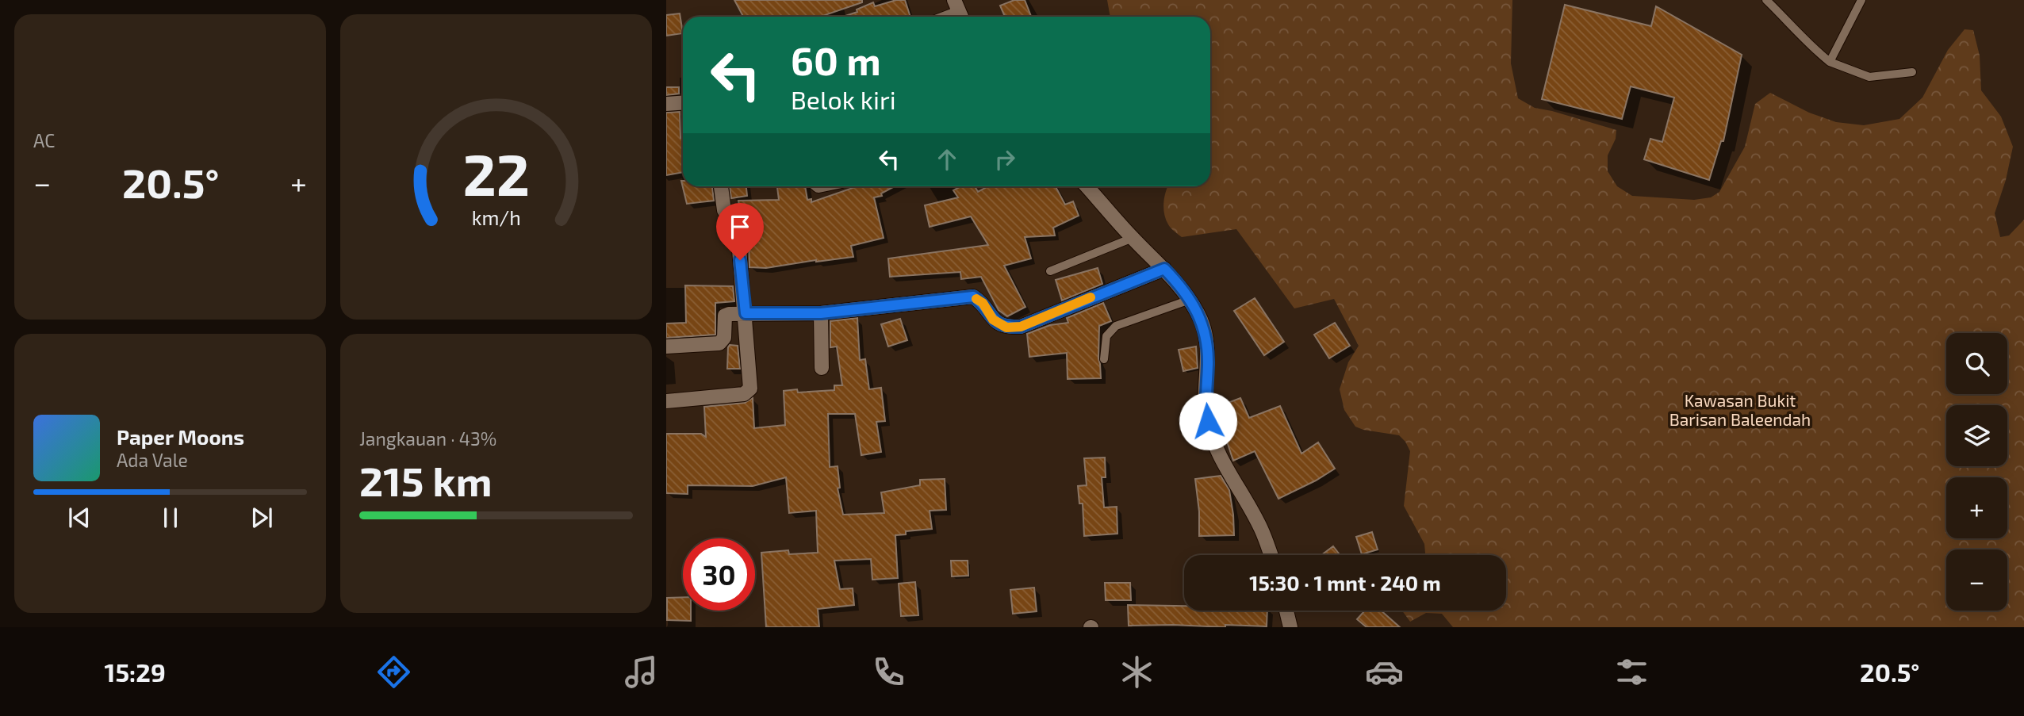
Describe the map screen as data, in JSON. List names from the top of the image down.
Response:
{
  "parks": ["Kawasan Bukit Barisan Baleendah"],
  "page": {
    "tile": [
      "AC",
      ["Jangkauan · 43%", "215 km"]
    ],
    "turn": ["60 m", "Belok kiri"],
    "heat": ["−", "20.5°", "+"],
    "map_buttons": ["+", "−"],
    "song": ["Paper Moons", "Ada Vale"],
    "limit": "30",
    "trip": "15:30 · 1 mnt · 240 m",
    "tabs": ["15:29", "20.5°"],
    "gauge": ["22", "km/h"]
  }
}
